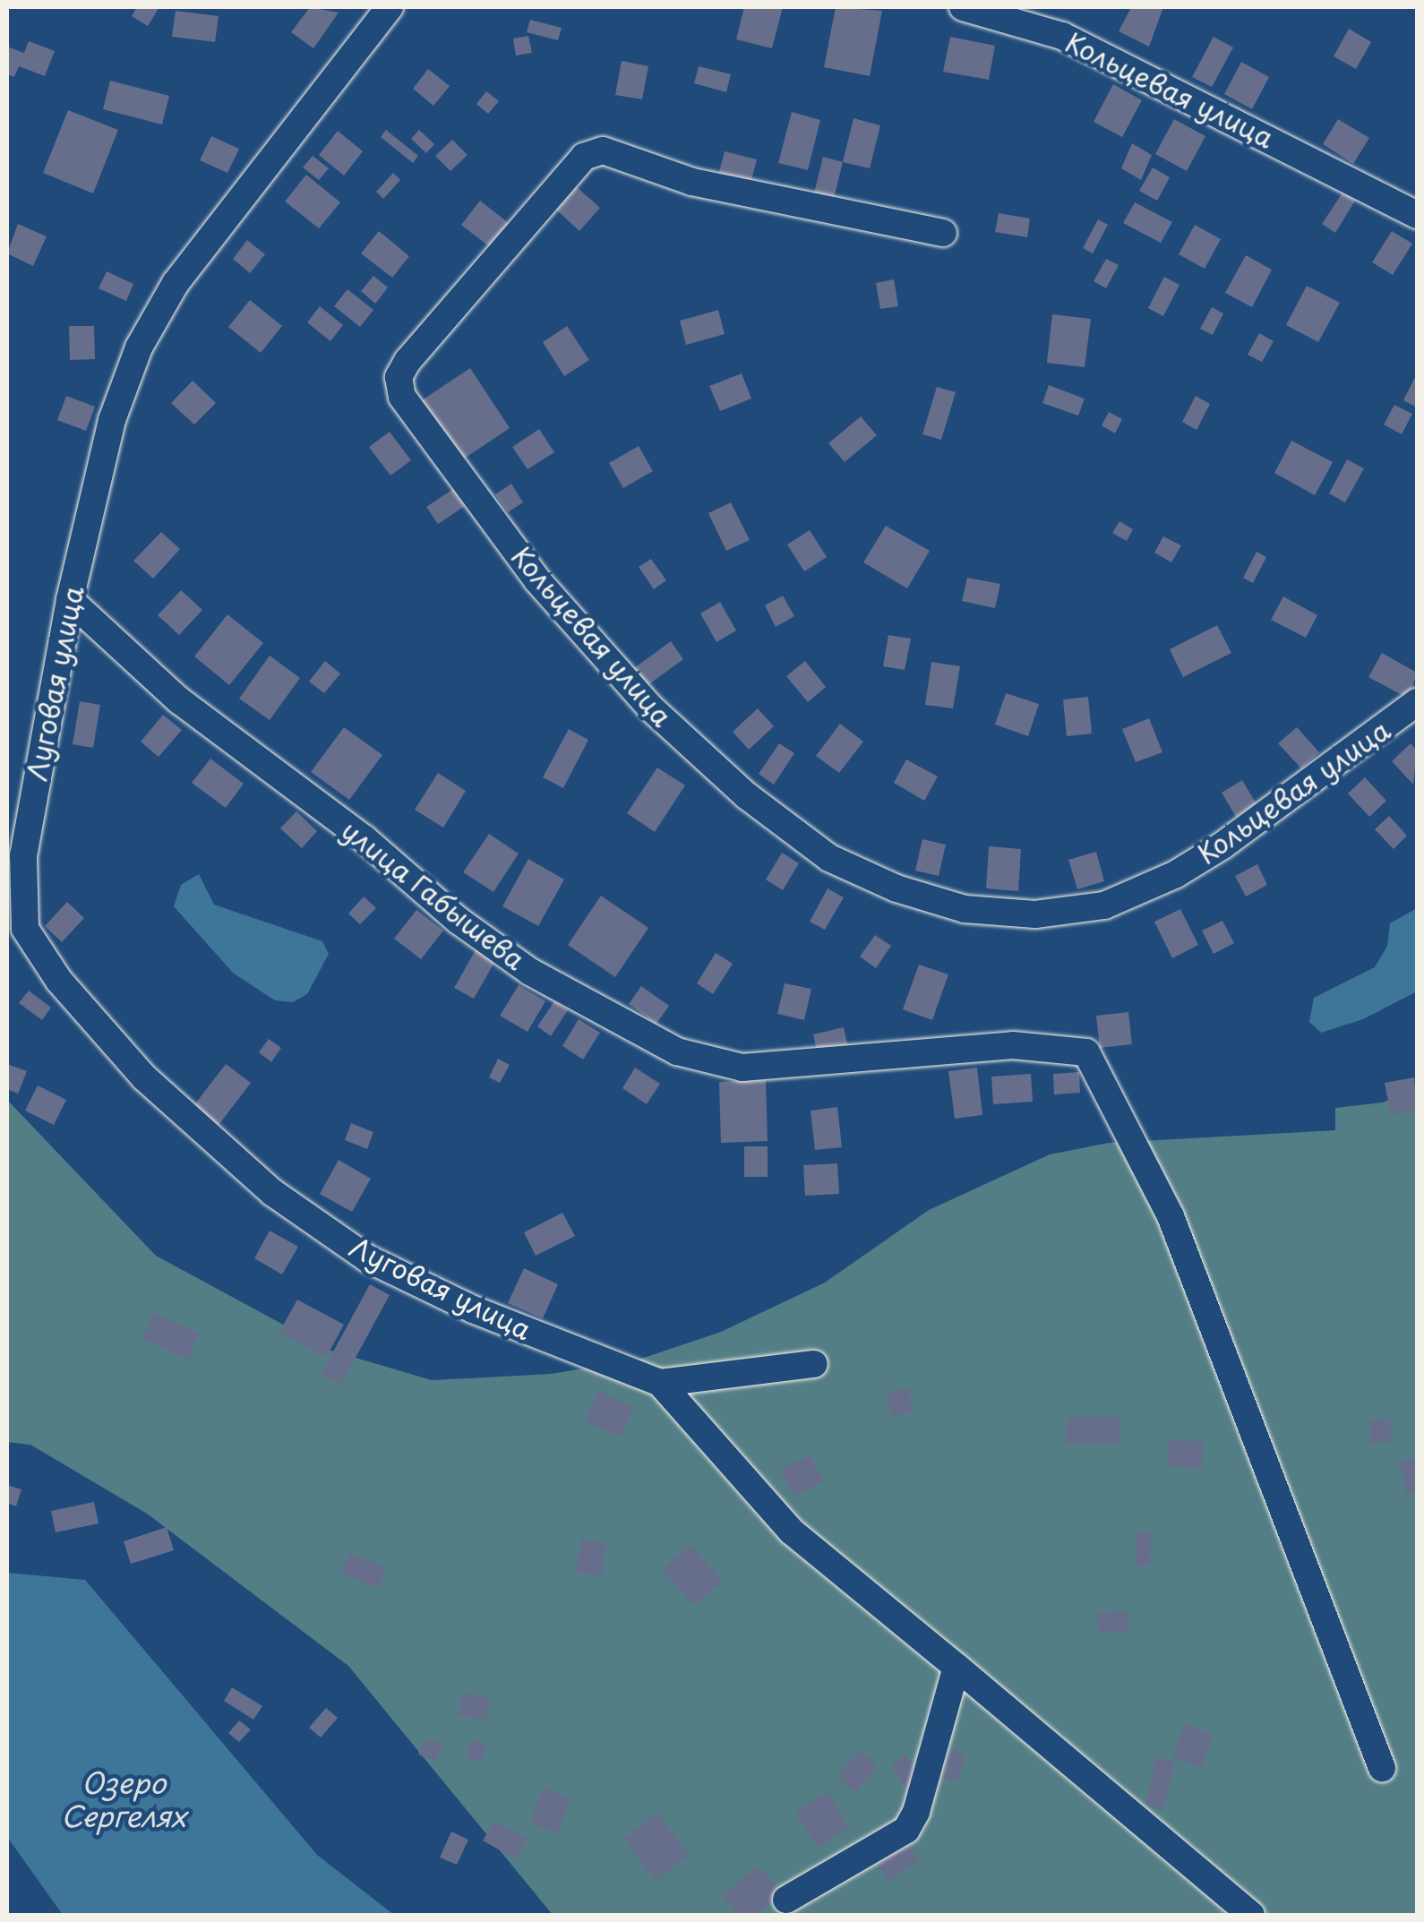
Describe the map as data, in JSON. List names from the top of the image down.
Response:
{
  "streets": {
    "street": ["Кольцевая улица", "Луговая улица", "улица Габышева"]
  },
  "crossings": [
    ["Луговая улица", "улица Габышева"]
  ],
  "water": ["Озеро Сергелях"]
}
